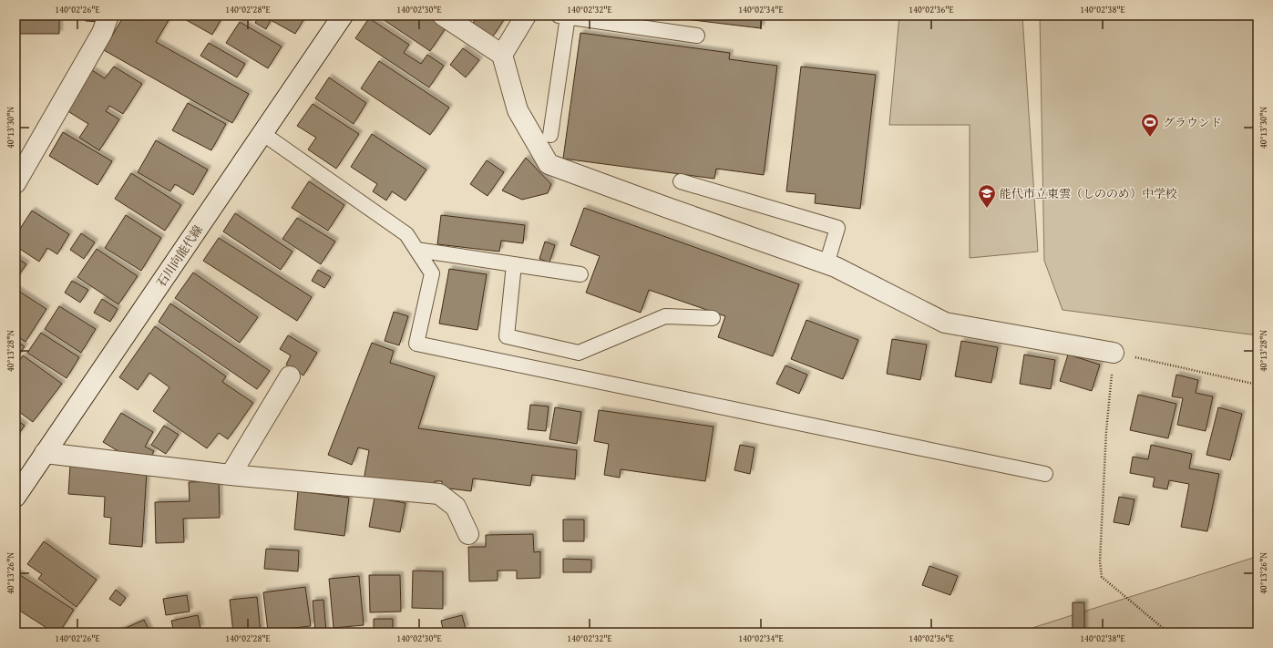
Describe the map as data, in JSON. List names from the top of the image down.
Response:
{
  "streets": {
    "street": ["石川向能代線"]
  },
  "places": {
    "sports": ["グラウンド"],
    "school or university": ["能代市立東雲（しののめ）中学校"]
  },
  "coordinates": [
    "140°02'26\"E",
    "140°02'28\"E",
    "140°02'30\"E",
    "140°02'32\"E",
    "140°02'34\"E",
    "140°02'36\"E",
    "140°02'38\"E",
    "40°13'30\"N",
    "40°13'28\"N",
    "40°13'26\"N"
  ]
}
